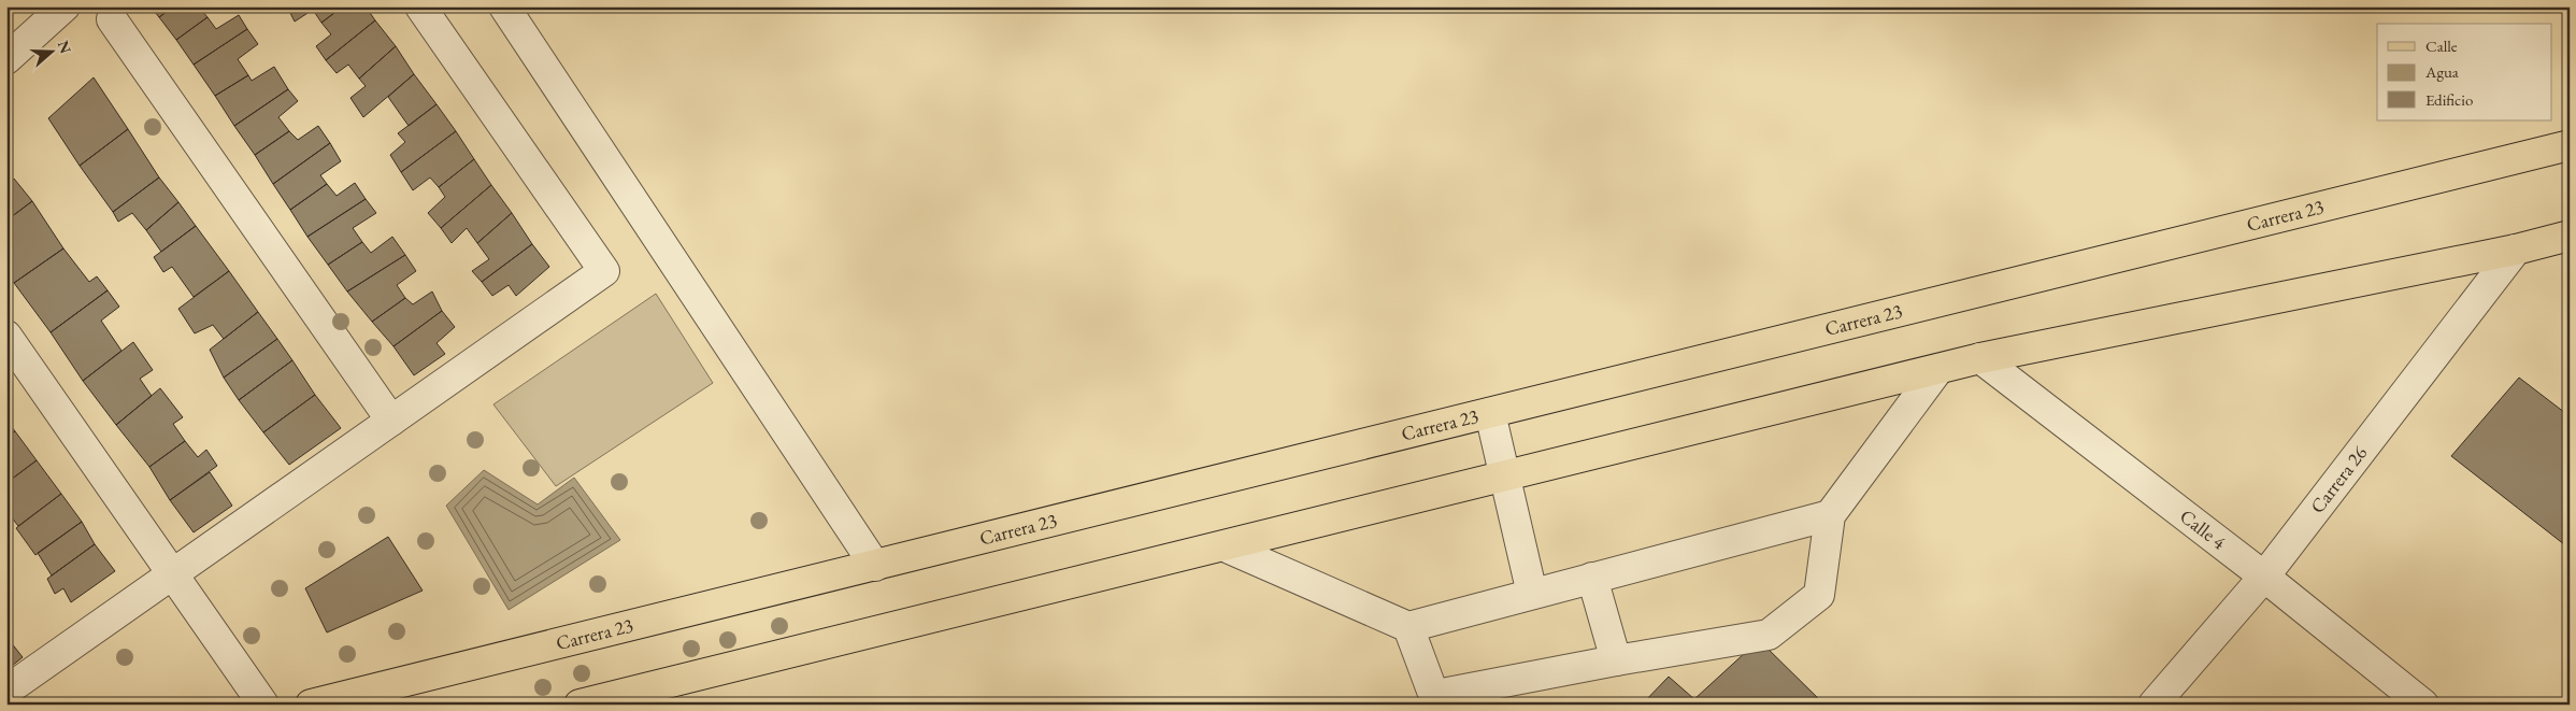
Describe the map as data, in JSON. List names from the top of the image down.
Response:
{
  "streets": {
    "main road": ["Carrera 23"],
    "street": ["Carrera 26", "Calle 4"]
  },
  "crossings": [
    ["Carrera 26", "Calle 4"]
  ],
  "legend": ["Calle", "Agua", "Edificio"],
  "north": "right"
}
